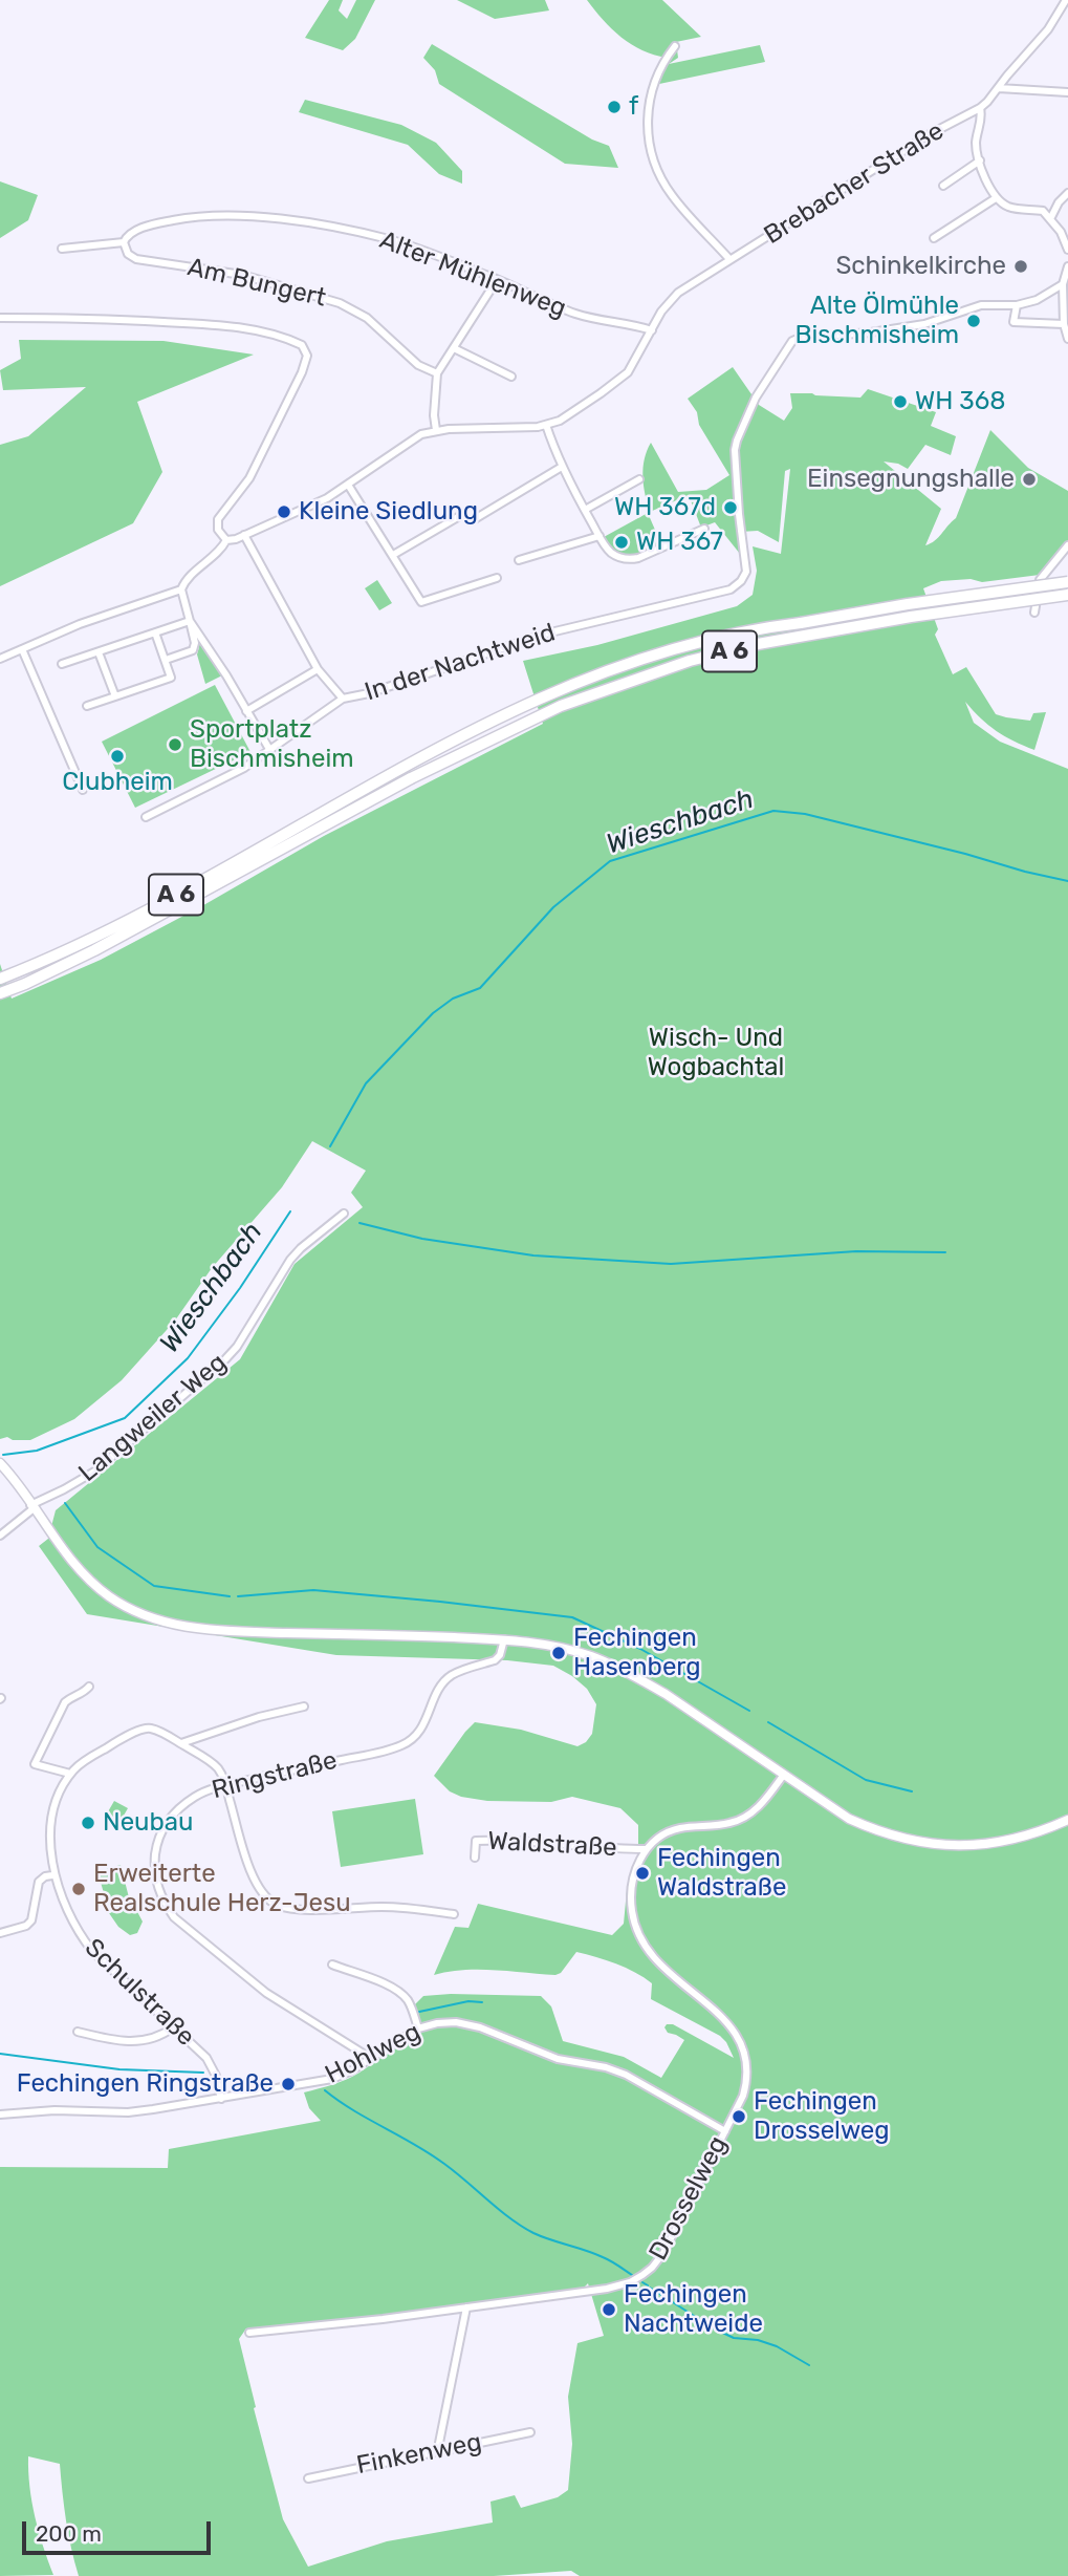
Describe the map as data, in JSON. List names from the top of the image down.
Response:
{
  "streets": {
    "highway": ["A 6"],
    "street": [
      "Brebacher Straße",
      "Alter Mühlenweg",
      "Am Bungert",
      "In der Nachtweid",
      "Langweiler Weg",
      "Ringstraße",
      "Waldstraße",
      "Schulstraße",
      "Hohlweg",
      "Drosselweg",
      "Finkenweg"
    ]
  },
  "crossings": [
    ["Brebacher Straße", "Alter Mühlenweg"],
    ["Alter Mühlenweg", "Am Bungert"],
    ["Ringstraße", "Hohlweg"],
    ["Waldstraße", "Drosselweg"],
    ["Schulstraße", "Hohlweg"],
    ["Hohlweg", "Drosselweg"]
  ],
  "water": ["Wieschbach"],
  "parks": ["Wisch- Und Wogbachtal"],
  "places": [
    "f",
    "Schinkelkirche",
    "Alte Ölmühle Bischmisheim",
    "WH 368",
    "Einsegnungshalle",
    "WH 367d",
    "Kleine Siedlung",
    "WH 367",
    "Sportplatz Bischmisheim",
    "Clubheim",
    "Fechingen Hasenberg",
    "Neubau",
    "Fechingen Waldstraße",
    "Erweiterte Realschule Herz-Jesu",
    "Fechingen Ringstraße",
    "Fechingen Drosselweg",
    "Fechingen Nachtweide"
  ],
  "scale_bar": "200 m"
}
